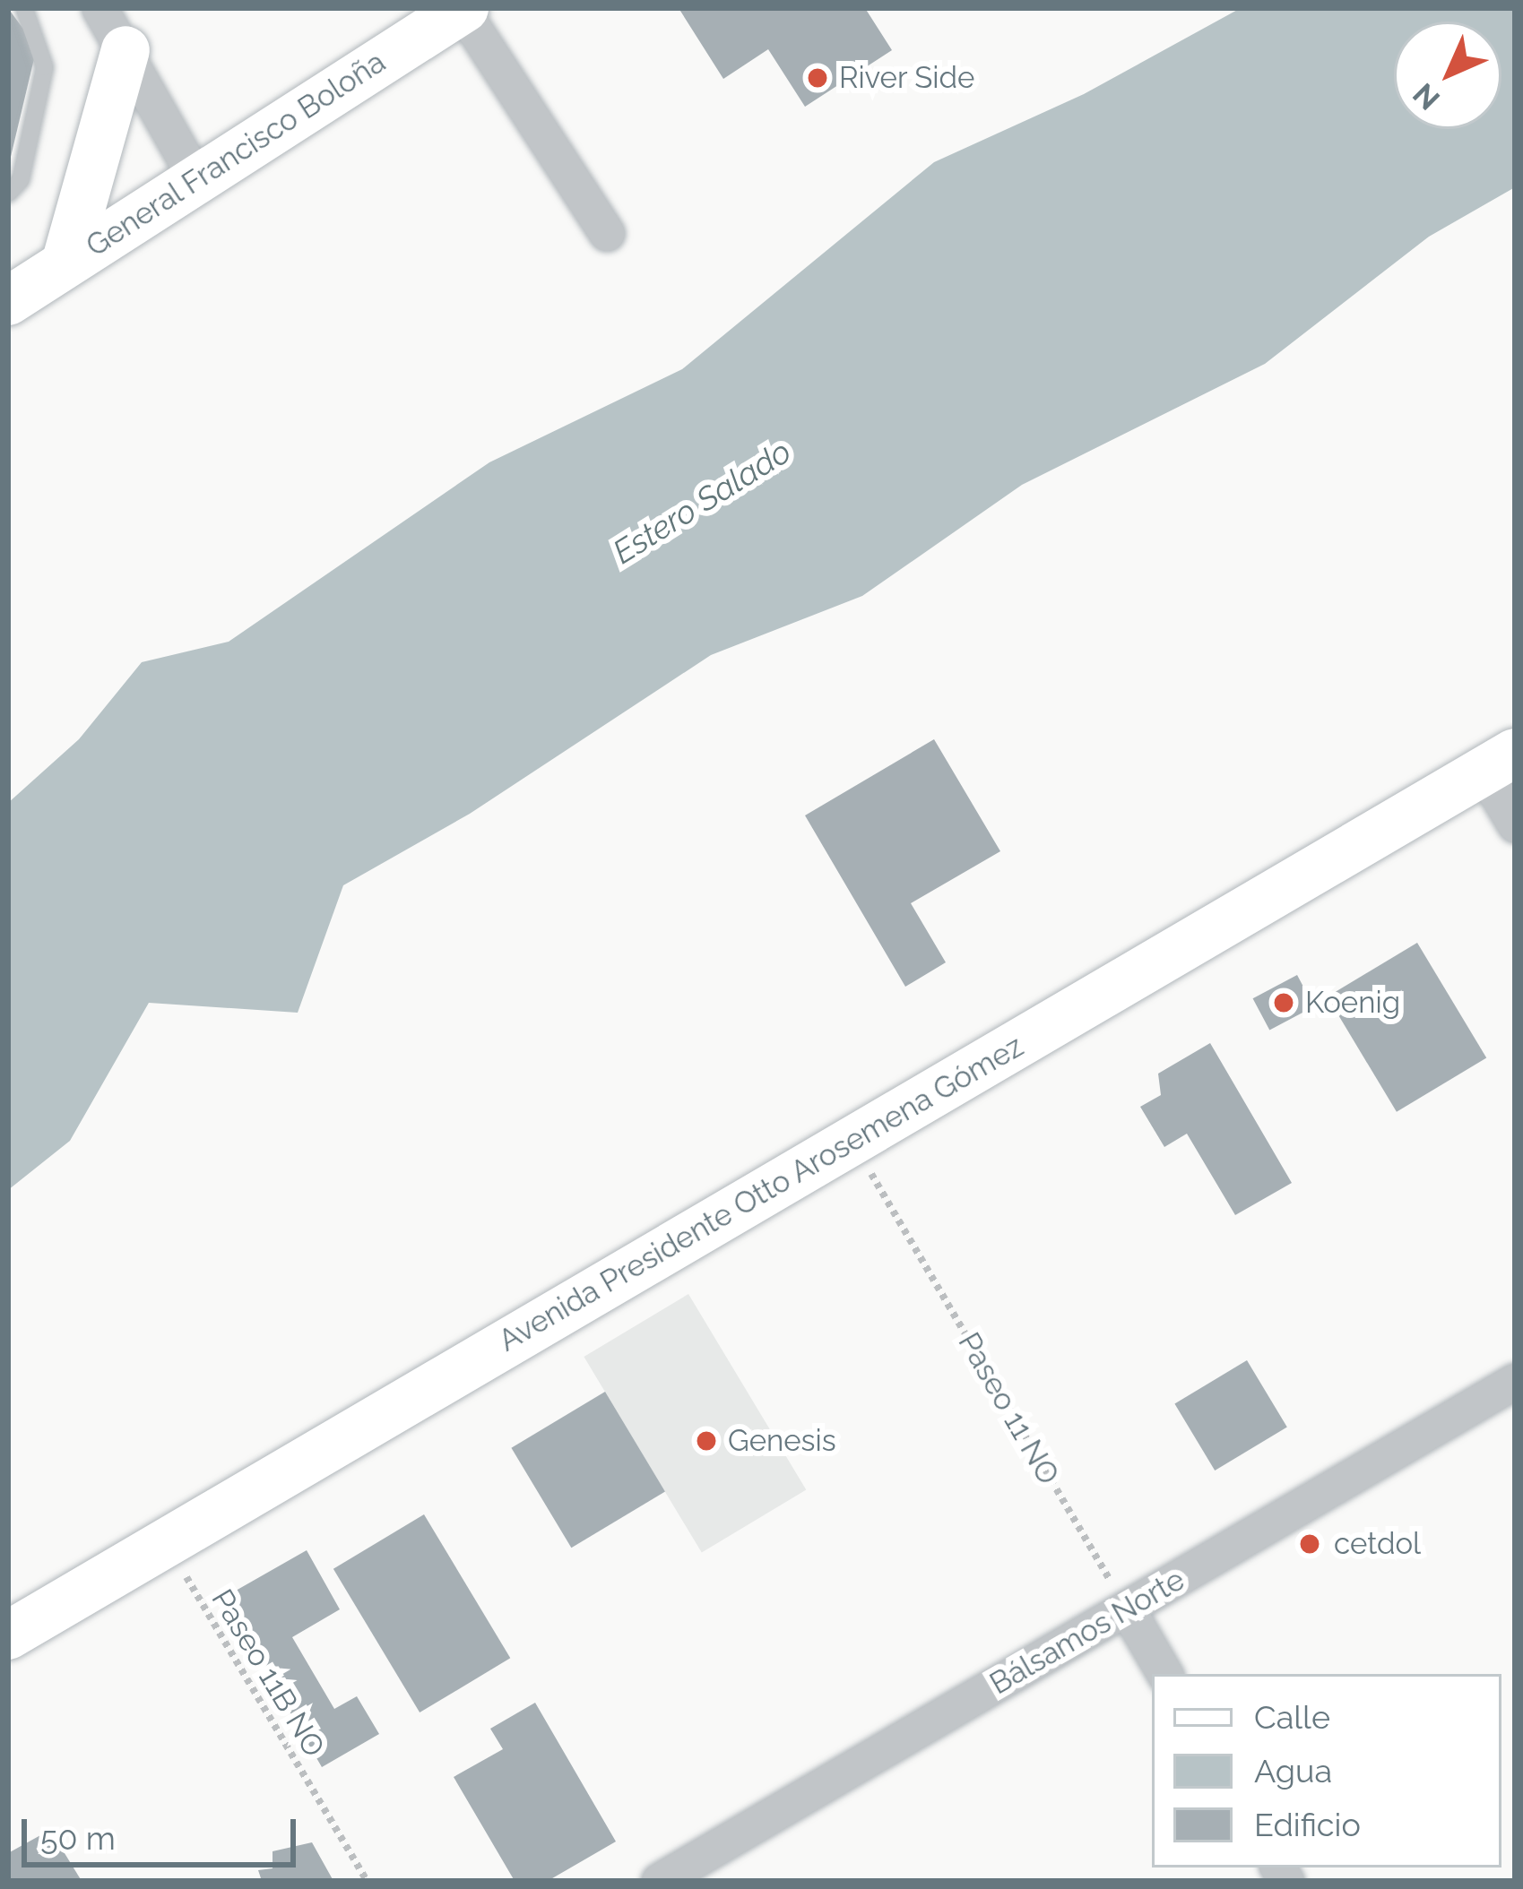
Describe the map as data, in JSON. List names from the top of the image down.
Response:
{
  "streets": {
    "street": ["General Francisco Boloña", "Avenida Presidente Otto Arosemena Gómez", "Bálsamos Norte"],
    "path": ["Paseo 11 NO", "Paseo 11B NO"]
  },
  "crossings": [
    ["Avenida Presidente Otto Arosemena Gómez", "Paseo 11 NO"],
    ["Avenida Presidente Otto Arosemena Gómez", "Paseo 11B NO"],
    ["Paseo 11 NO", "Bálsamos Norte"]
  ],
  "water": ["Estero Salado"],
  "places": [
    "River Side",
    "Koenig",
    "Genesis",
    "cetdol"
  ],
  "legend": ["Calle", "Agua", "Edificio"],
  "scale_bar": "50 m",
  "north": "bottom left"
}
